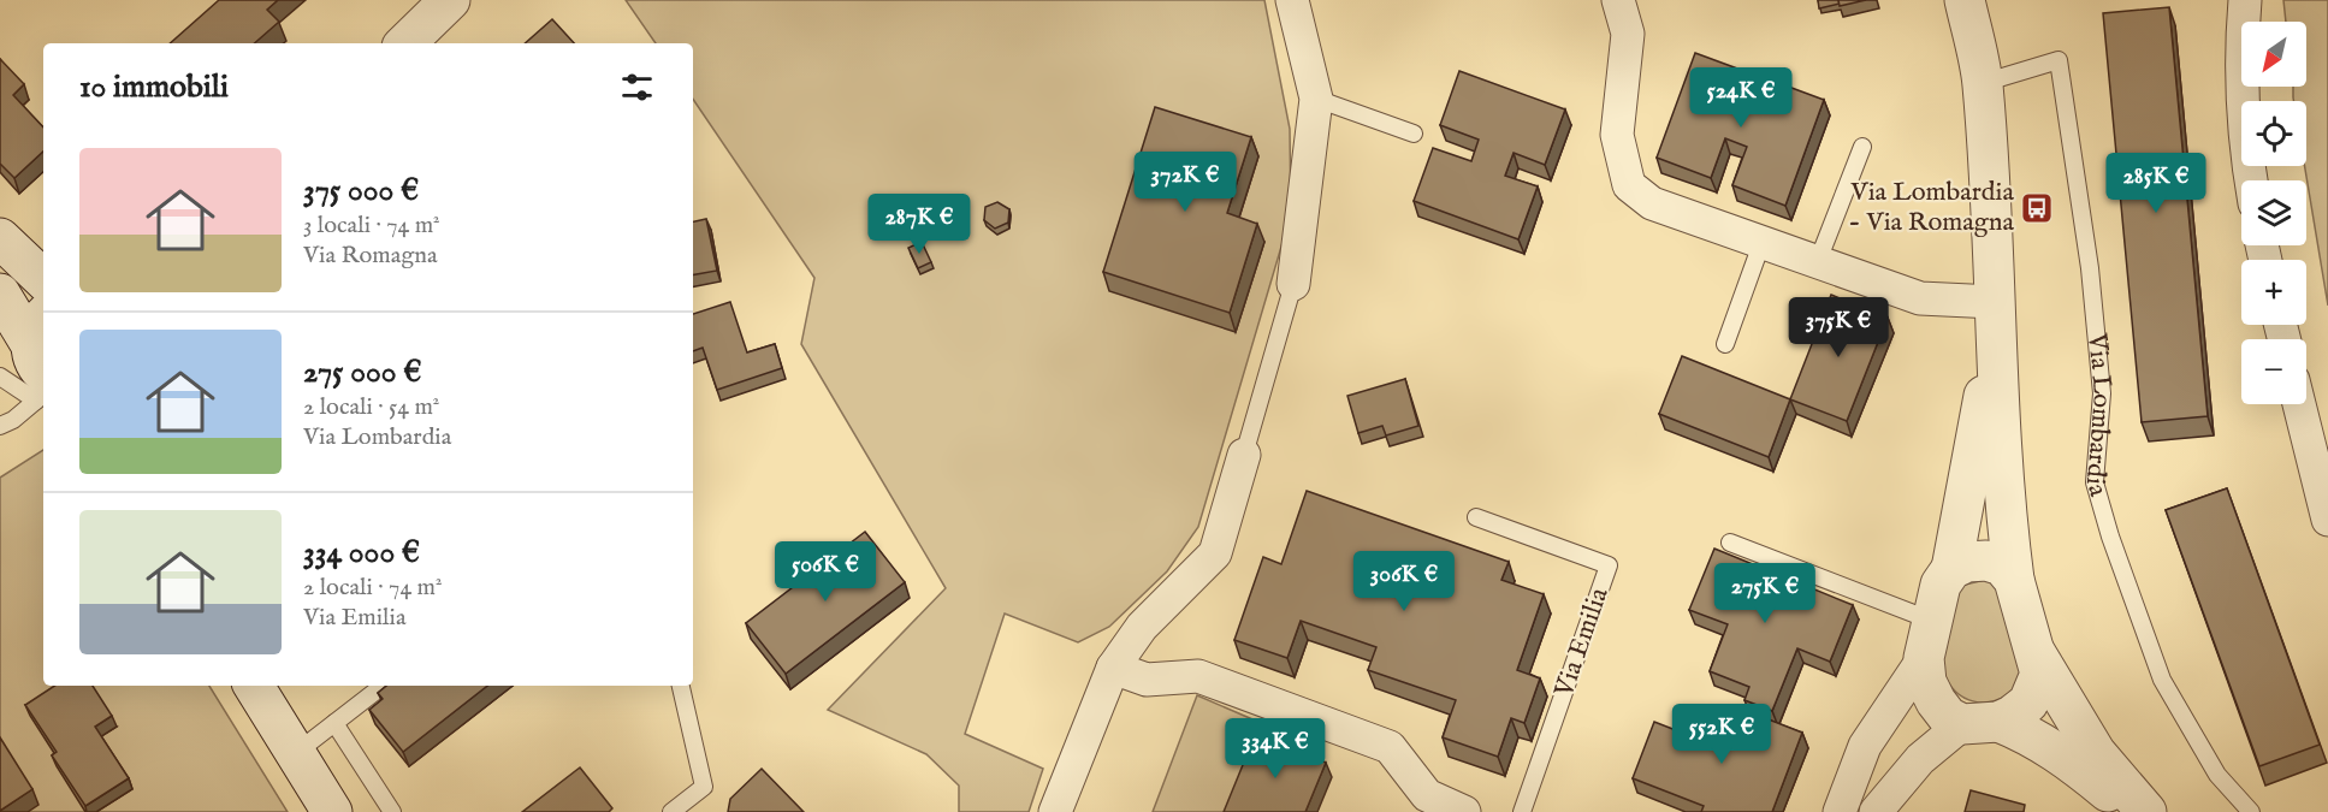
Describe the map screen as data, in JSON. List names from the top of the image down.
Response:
{
  "streets": {
    "lane": ["Via Lombardia", "Via Emilia"]
  },
  "places": {
    "bus stop": ["Via Lombardia - Via Romagna"]
  },
  "north": "bottom left",
  "page": {
    "map_buttons": ["+", "−"],
    "heading": "10 immobili",
    "price": [
      "524K €",
      "372K €",
      "285K €",
      "287K €",
      "375K €",
      "506K €",
      "306K €",
      "275K €",
      "552K €",
      "334K €"
    ],
    "list": [
      {
        "name": "375 000 €",
        "note": "3 locali · 74 m² · Via Romagna"
      },
      {
        "name": "275 000 €",
        "note": "2 locali · 54 m² · Via Lombardia"
      },
      {
        "name": "334 000 €",
        "note": "2 locali · 74 m² · Via Emilia"
      }
    ]
  }
}
